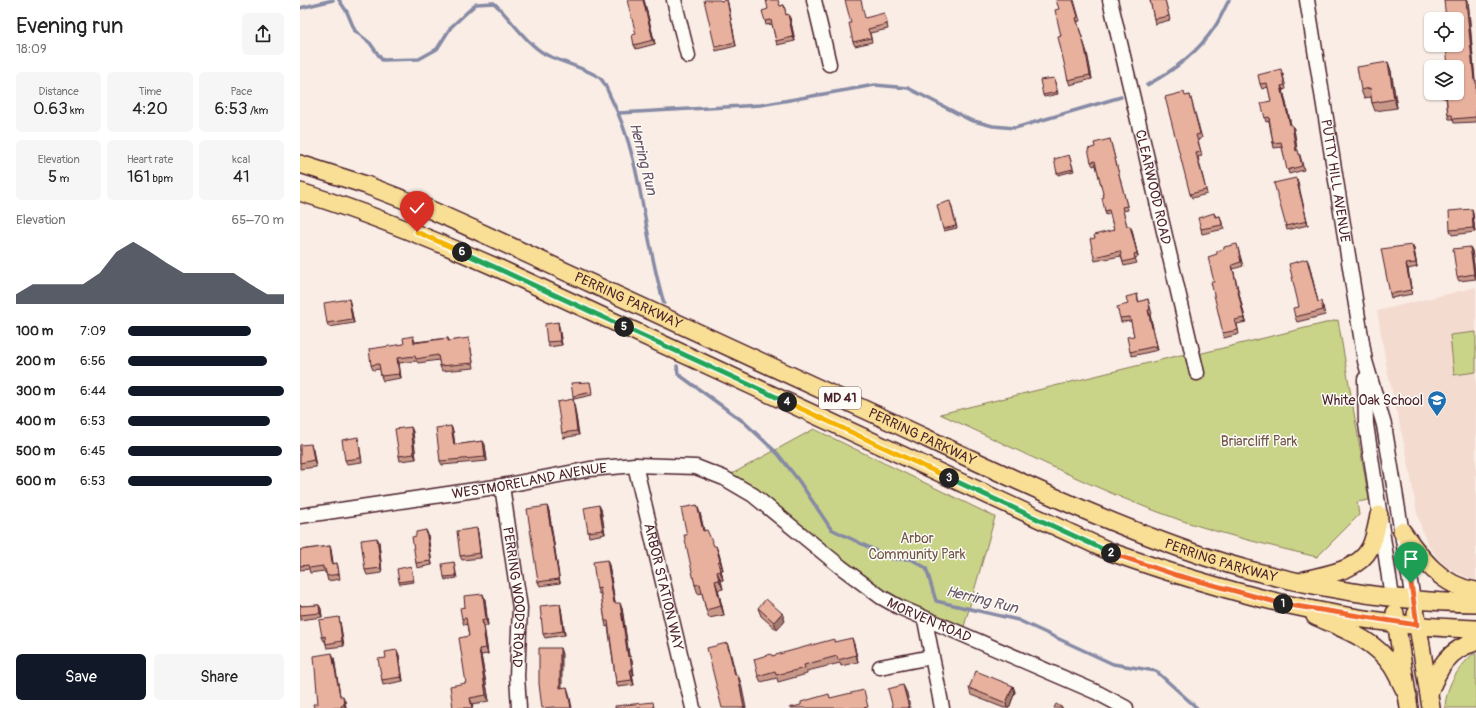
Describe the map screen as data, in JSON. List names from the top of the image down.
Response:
{
  "streets": {
    "main road": ["PUTTY HILL AVENUE", "PERRING PARKWAY", "MD 41"],
    "street": [
      "CLEARWOOD ROAD",
      "WESTMORELAND AVENUE",
      "ARBOR STATION WAY",
      "PERRING WOODS ROAD",
      "MORVEN ROAD"
    ]
  },
  "crossings": [
    ["PUTTY HILL AVENUE", "PERRING PARKWAY"],
    ["WESTMORELAND AVENUE", "ARBOR STATION WAY"],
    ["WESTMORELAND AVENUE", "PERRING WOODS ROAD"],
    ["WESTMORELAND AVENUE", "MORVEN ROAD"]
  ],
  "water": ["Herring Run"],
  "parks": ["Briarcliff Park", "Arbor Community Park"],
  "places": {
    "school or university": ["White Oak School"]
  },
  "page": {
    "heading": ["Evening run", "18:09"],
    "stats": [
      ["Distance", "0.63 km"],
      ["Time", "4:20"],
      ["Pace", "6:53 /km"],
      ["Elevation", "5 m"],
      ["Heart rate", "161 bpm"],
      ["kcal", "41"]
    ],
    "chart": ["Elevation", "65–70 m"],
    "pins": [
      "6",
      "5",
      "4",
      "3",
      "2",
      "1"
    ],
    "list": [
      {
        "name": "100 m",
        "note": "7:09"
      },
      {
        "name": "200 m",
        "note": "6:56"
      },
      {
        "name": "300 m",
        "note": "6:44"
      },
      {
        "name": "400 m",
        "note": "6:53"
      },
      {
        "name": "500 m",
        "note": "6:45"
      },
      {
        "name": "600 m",
        "note": "6:53"
      }
    ],
    "buttons": ["Save", "Share"]
  }
}
